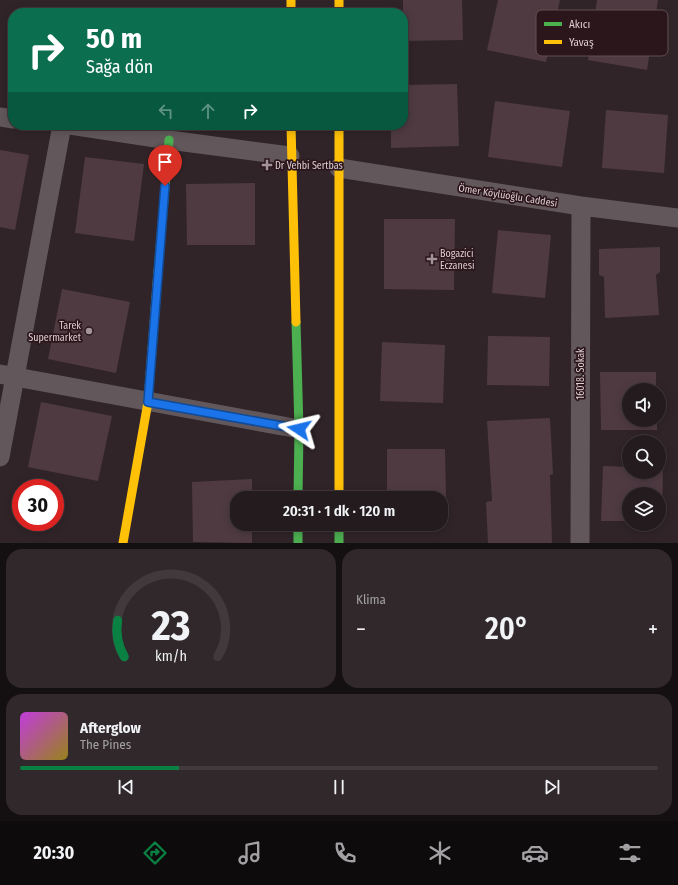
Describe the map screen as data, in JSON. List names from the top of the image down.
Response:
{
  "streets": {
    "street": ["Ömer Köylüoğlu Caddesi", "16018. Sokak"]
  },
  "crossings": [
    ["Ömer Köylüoğlu Caddesi", "16018. Sokak"]
  ],
  "places": {
    "health": ["Dr Vehbi Sertbas", "Bogazici Eczanesi"],
    "other": ["Tarek Supermarket"]
  },
  "legend": ["Akıcı", "Yavaş"],
  "page": {
    "turn": ["50 m", "Sağa dön"],
    "limit": "30",
    "trip": "20:31 · 1 dk · 120 m",
    "tile": "Klima",
    "heat": ["−", "20°", "+"],
    "song": ["Afterglow", "The Pines"],
    "tabs": "20:30",
    "gauge": ["23", "km/h"]
  }
}
